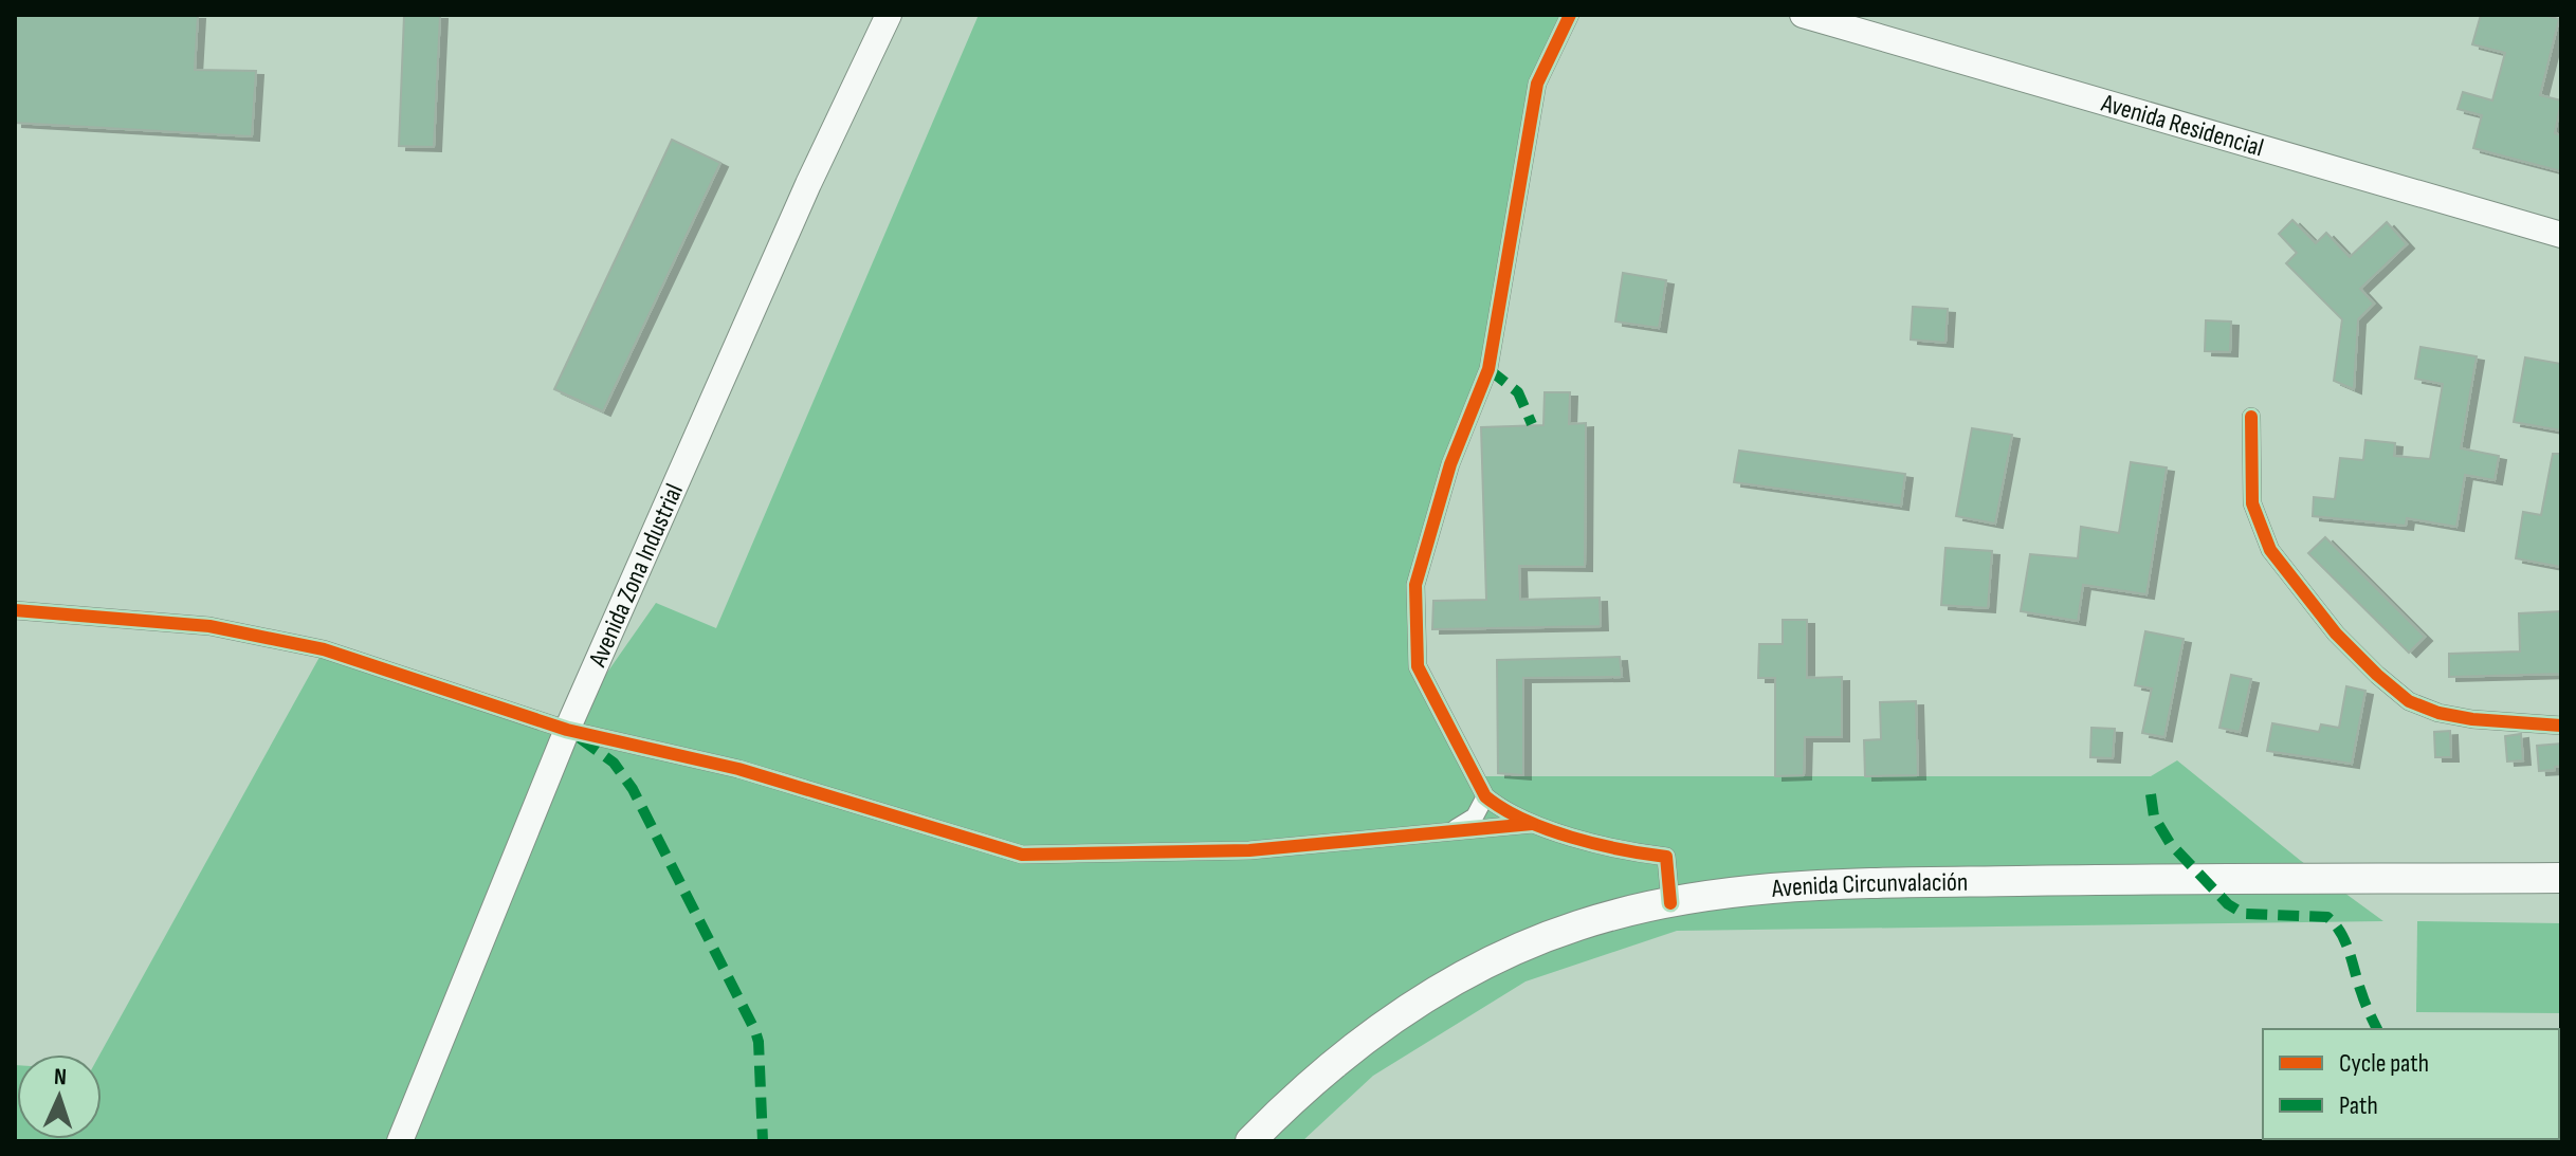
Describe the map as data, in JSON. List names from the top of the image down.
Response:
{
  "streets": {
    "highway": ["Avenida Circunvalación"],
    "main road": ["Avenida Residencial", "Avenida Zona Industrial"]
  },
  "legend": ["Cycle path", "Path"],
  "north": "top"
}
